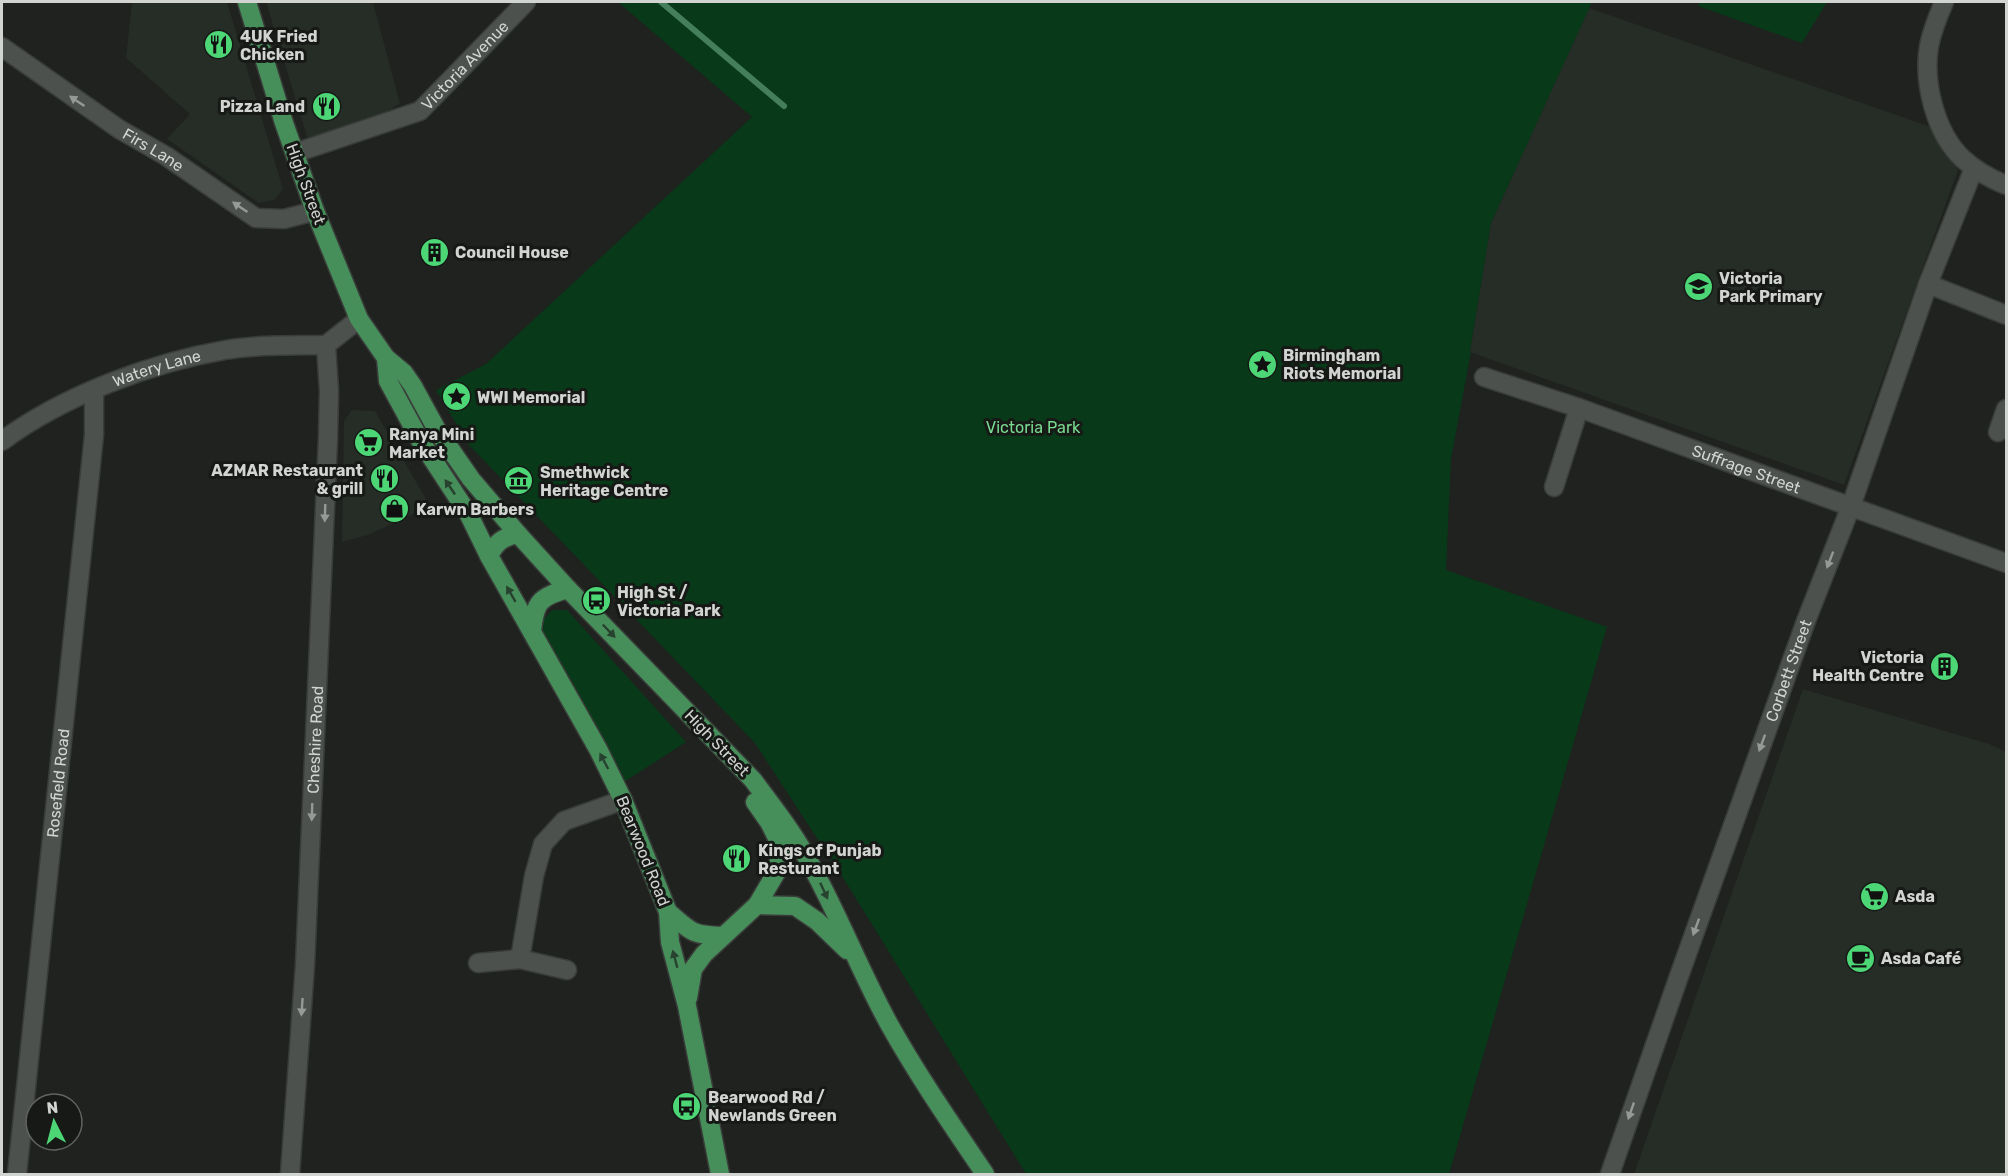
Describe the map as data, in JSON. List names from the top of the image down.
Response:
{
  "streets": {
    "main road": ["High Street", "Bearwood Road"],
    "street": [
      "Victoria Avenue",
      "Firs Lane",
      "Watery Lane",
      "Suffrage Street",
      "Corbett Street",
      "Cheshire Road",
      "Rosefield Road"
    ]
  },
  "crossings": [
    ["Victoria Avenue", "High Street"],
    ["Firs Lane", "High Street"],
    ["High Street", "Bearwood Road"],
    ["Watery Lane", "Cheshire Road"],
    ["Watery Lane", "Rosefield Road"],
    ["Suffrage Street", "Corbett Street"]
  ],
  "one_way": [
    "Firs Lane",
    "Corbett Street",
    "Cheshire Road",
    "Bearwood Road"
  ],
  "parks": ["Victoria Park"],
  "places": {
    "restaurant": [
      "4UK Fried Chicken",
      "Pizza Land",
      "AZMAR Restaurant & grill",
      "Kings of Punjab Resturant"
    ],
    "building": ["Council House", "Victoria Health Centre"],
    "school or university": ["Victoria Park Primary"],
    "place": ["Birmingham Riots Memorial", "WWI Memorial"],
    "supermarket": ["Ranya Mini Market", "Asda"],
    "museum": ["Smethwick Heritage Centre"],
    "shop": ["Karwn Barbers"],
    "bus stop": ["High St / Victoria Park", "Bearwood Rd / Newlands Green"],
    "cafe": ["Asda Café"]
  },
  "north": "top"
}
